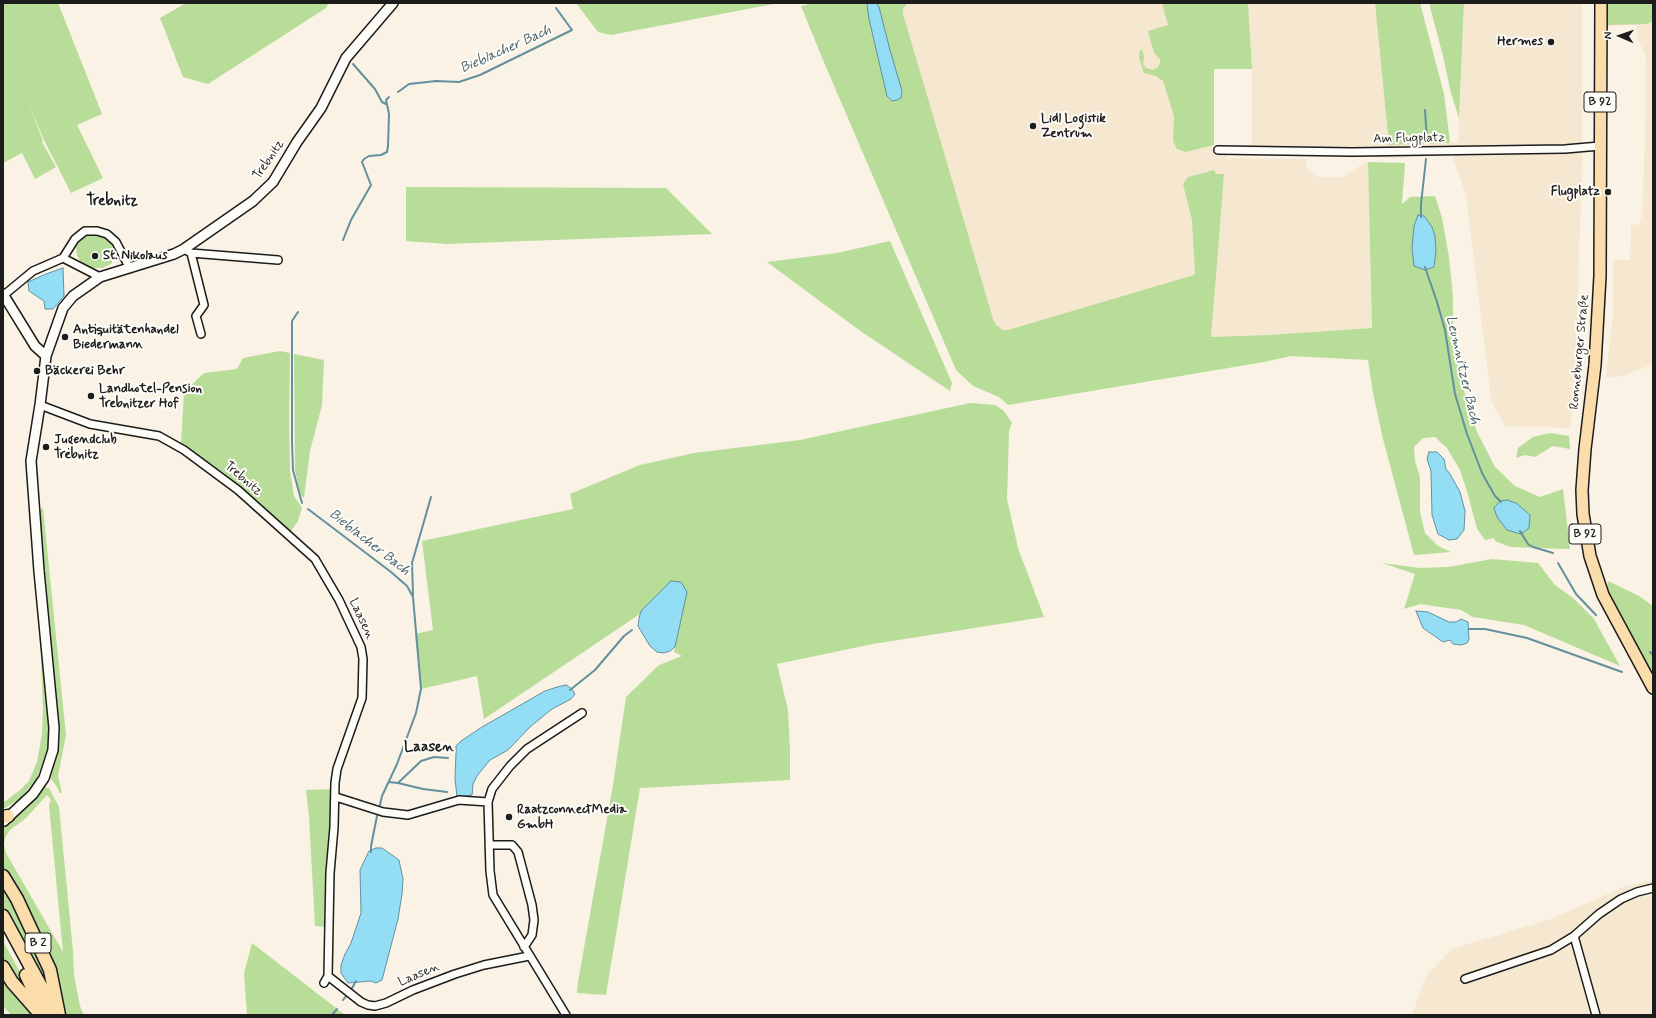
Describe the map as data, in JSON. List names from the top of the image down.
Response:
{
  "streets": {
    "highway": ["B 2"],
    "main road": ["B 92", "Ronneburger Straße"],
    "street": ["Am Flugplatz", "Trebnitz", "Laasen"]
  },
  "crossings": [
    ["Am Flugplatz", "Ronneburger Straße"],
    ["Trebnitz", "Laasen"]
  ],
  "districts": ["Trebnitz", "Laasen"],
  "water": ["Bieblacher Bach", "Leumnitzer Bach"],
  "places": [
    "Hermes",
    "Lidl Logistik Zentrum",
    "Flugplatz",
    "St. Nikolaus",
    "Antiquitätenhandel Biedermann",
    "Bäckerei Behr",
    "Landhotel-Pension Trebnitzer Hof",
    "Jugendclub Trebnitz",
    "RaatzconnectMedia GmbH"
  ],
  "north": "left"
}
